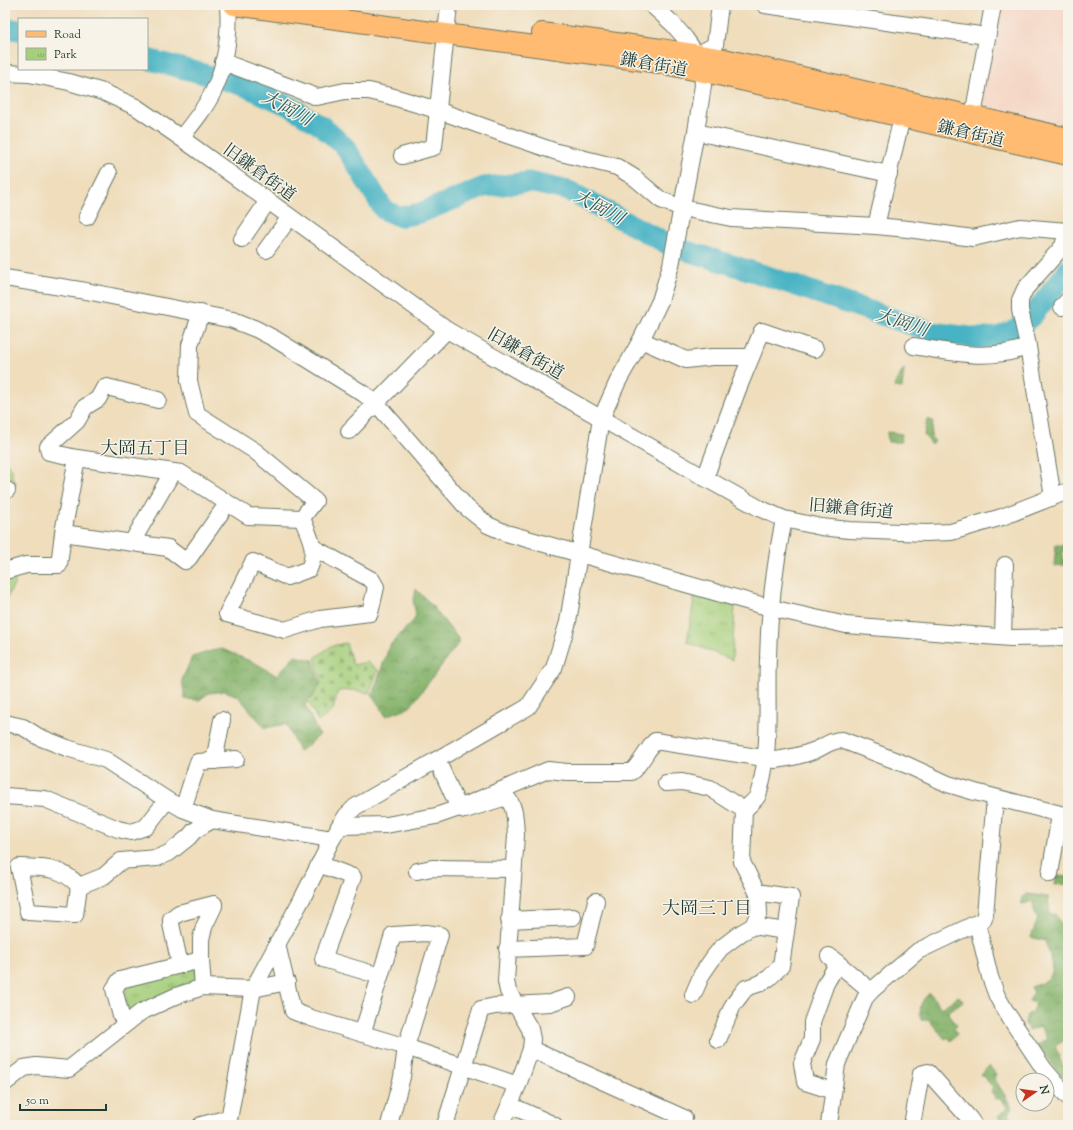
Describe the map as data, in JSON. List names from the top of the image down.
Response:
{
  "streets": {
    "main road": ["鎌倉街道"],
    "street": ["旧鎌倉街道"]
  },
  "districts": ["大岡五丁目", "大岡三丁目"],
  "water": ["大岡川"],
  "legend": ["Road", "Park"],
  "scale_bar": "50 m",
  "north": "right"
}
